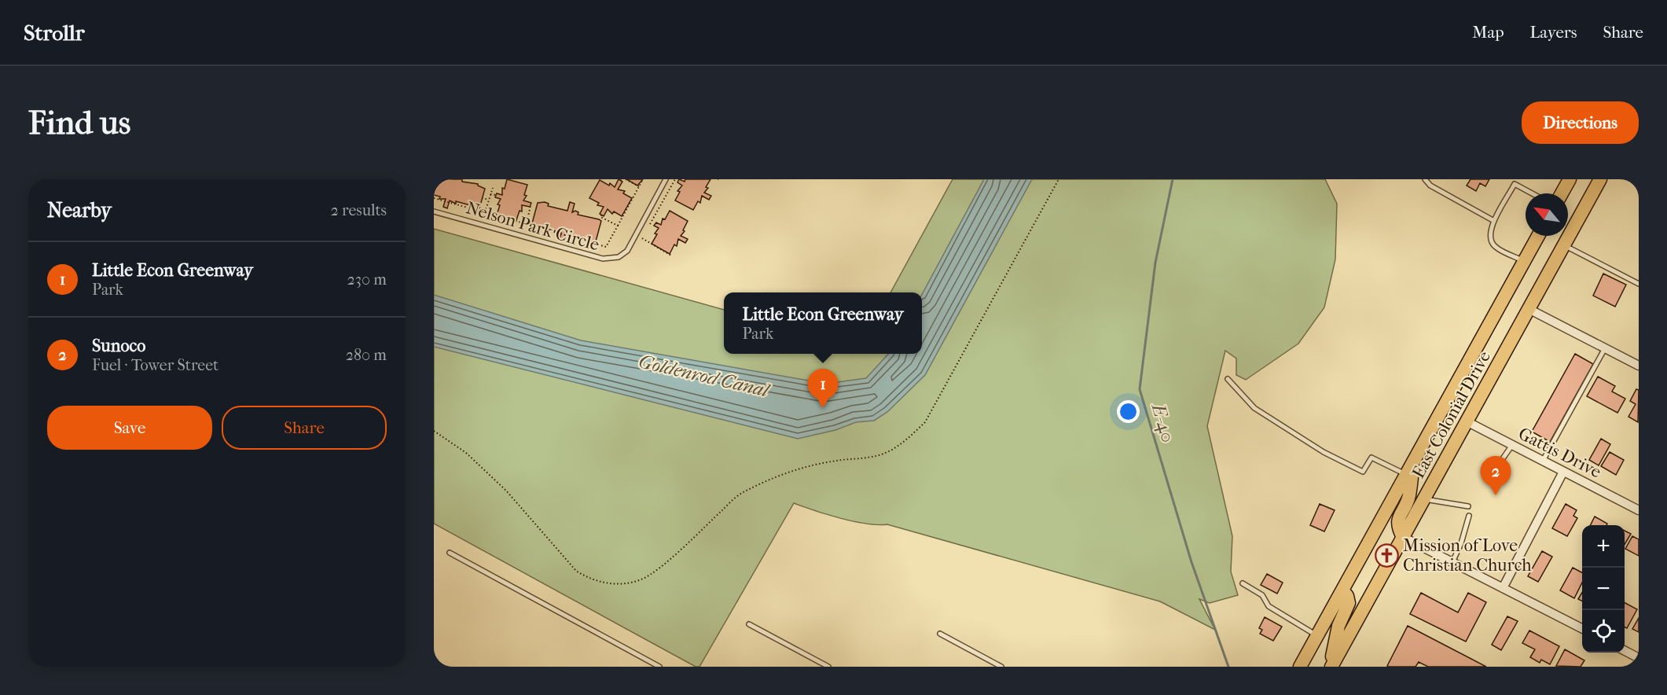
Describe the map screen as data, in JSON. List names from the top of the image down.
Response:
{
  "streets": {
    "highway": ["East Colonial Drive"],
    "street": ["Gattis Drive"],
    "lane": ["Nelson Park Circle"]
  },
  "crossings": [
    ["East Colonial Drive", "Gattis Drive"]
  ],
  "water": ["Goldenrod Canal", "E-40"],
  "places": {
    "church": ["Mission of Love Christian Church"]
  },
  "north": "top left",
  "page": {
    "header": "Strollr",
    "nav": ["Map", "Layers", "Share"],
    "buttons": [
      "Directions",
      ["Save", "Share"]
    ],
    "title": "Find us",
    "heading": ["Nearby", "2 results"],
    "list": [
      {
        "mark": "1",
        "name": "Little Econ Greenway",
        "note": "Park",
        "value": "230 m"
      },
      {
        "mark": "2",
        "name": "Sunoco",
        "note": "Fuel · Tower Street",
        "value": "280 m"
      }
    ],
    "popup": ["Little Econ Greenway", "Park"],
    "pins": ["1", "2"],
    "map_buttons": ["+", "−"]
  }
}
